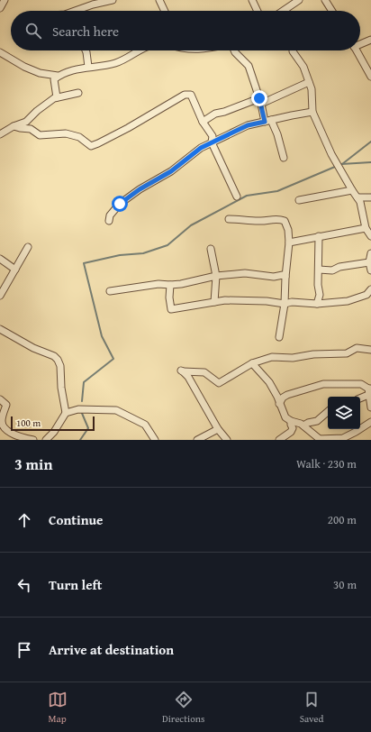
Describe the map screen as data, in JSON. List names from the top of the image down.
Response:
{
  "scale_bar": "100 m",
  "page": {
    "search": "Search here",
    "scale": "100 m",
    "heading": ["3 min", "Walk · 230 m"],
    "list": [
      ["Continue", "200 m"],
      ["Turn left", "30 m"],
      "Arrive at destination"
    ],
    "nav": ["Map", "Directions", "Saved"]
  }
}
